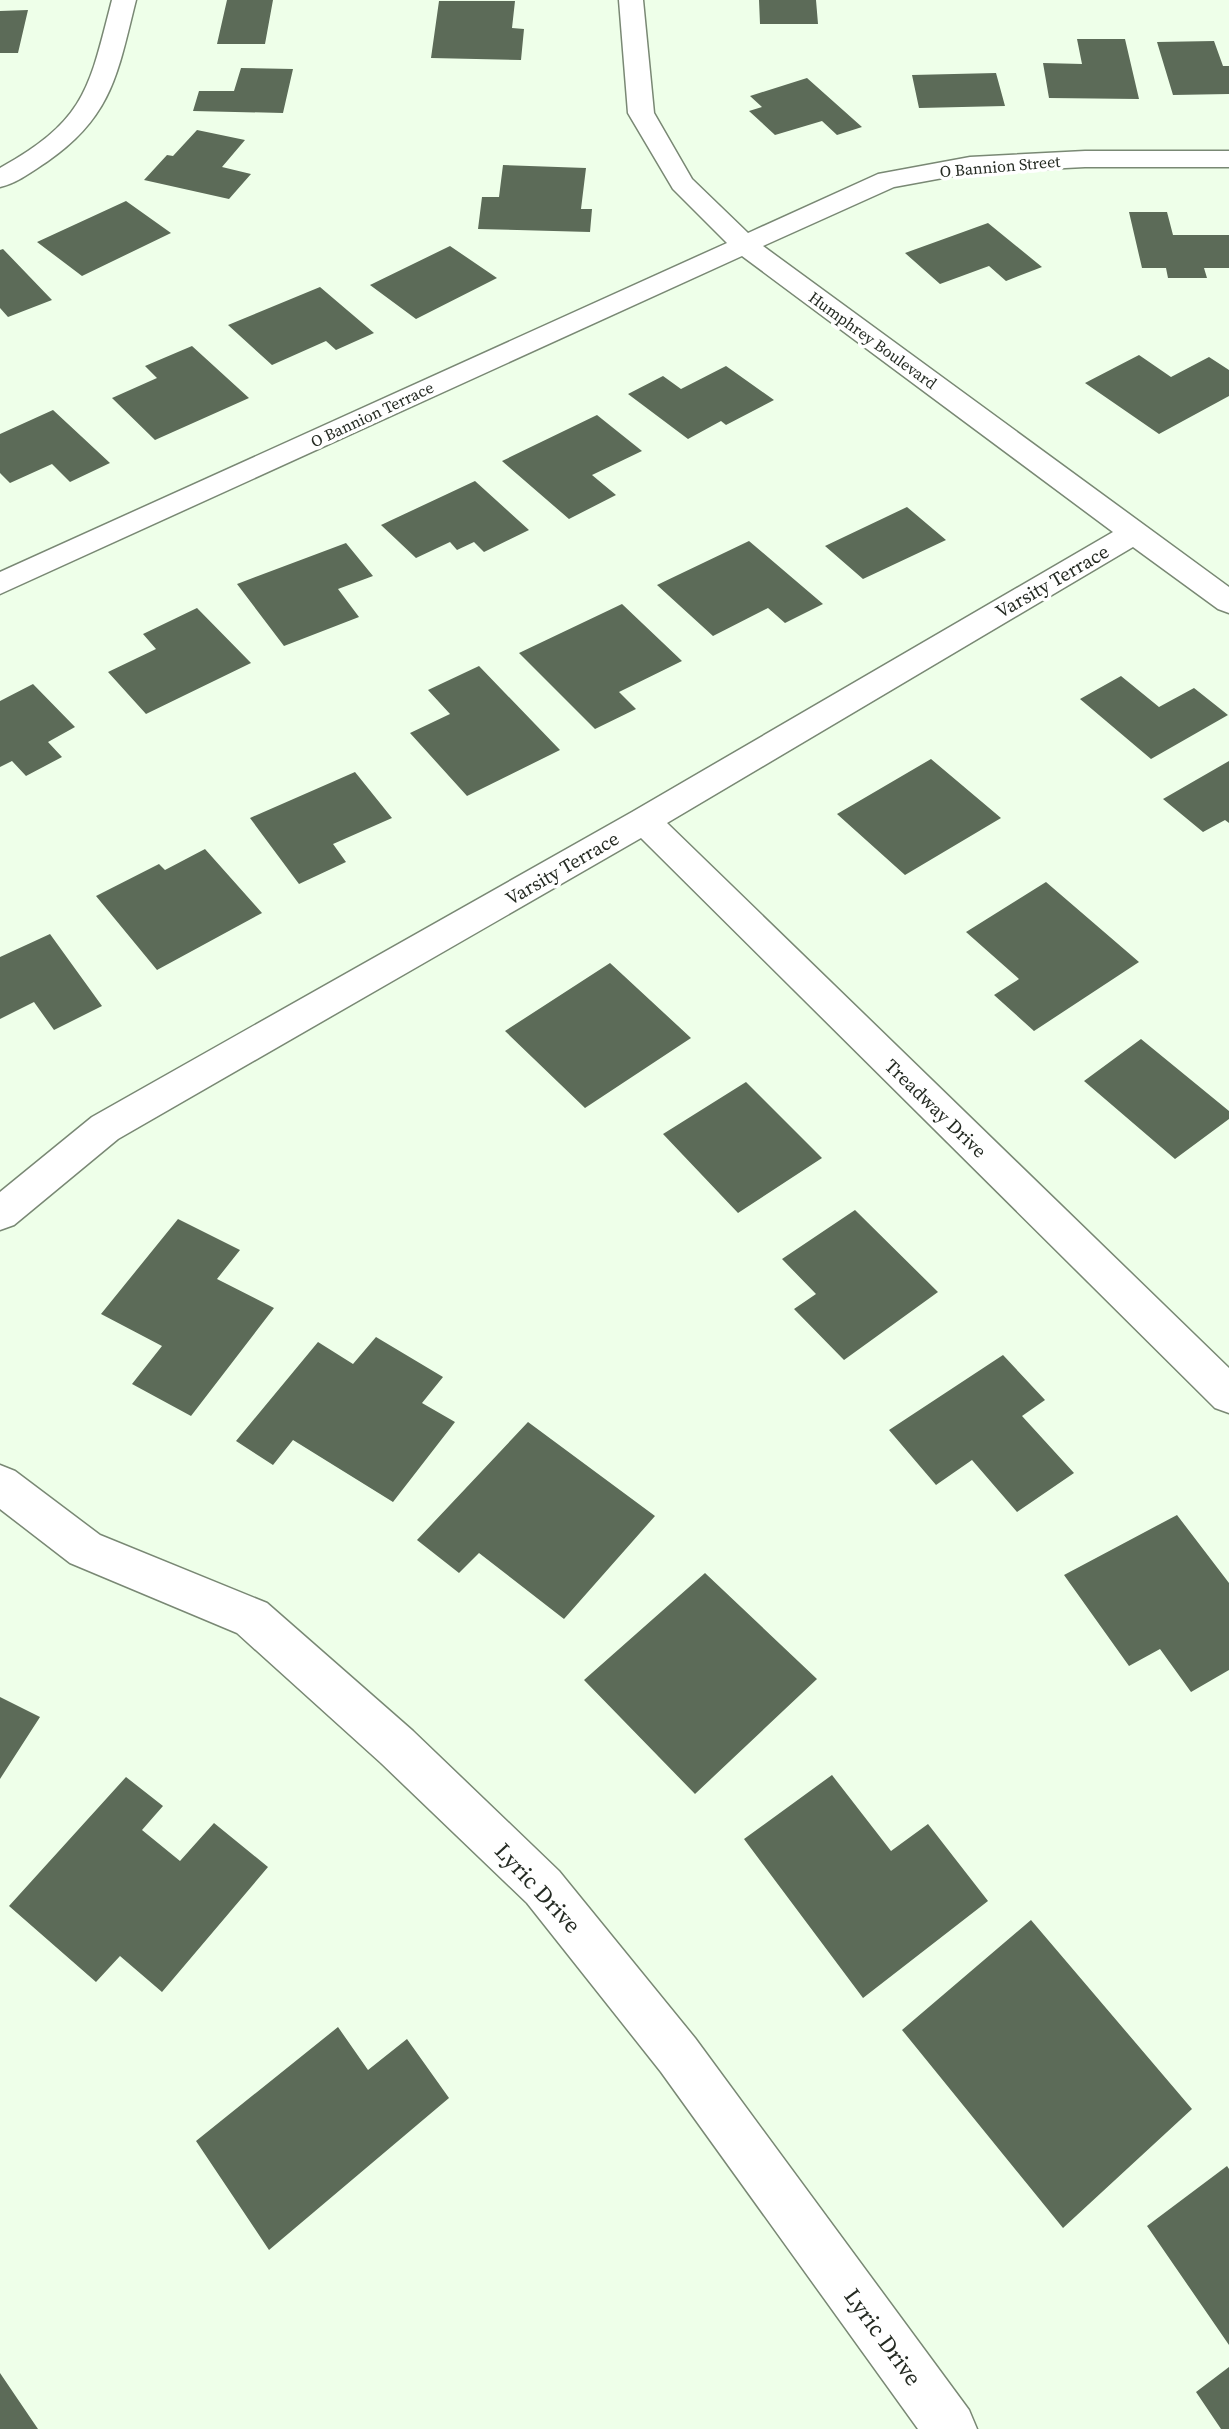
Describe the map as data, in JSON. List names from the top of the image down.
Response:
{
  "streets": {
    "street": [
      "O Bannion Street",
      "Humphrey Boulevard",
      "O Bannion Terrace",
      "Varsity Terrace",
      "Treadway Drive",
      "Lyric Drive"
    ]
  },
  "crossings": [
    ["O Bannion Street", "Humphrey Boulevard"],
    ["O Bannion Street", "O Bannion Terrace"],
    ["Humphrey Boulevard", "O Bannion Terrace"],
    ["Humphrey Boulevard", "Varsity Terrace"],
    ["Varsity Terrace", "Treadway Drive"]
  ]
}
